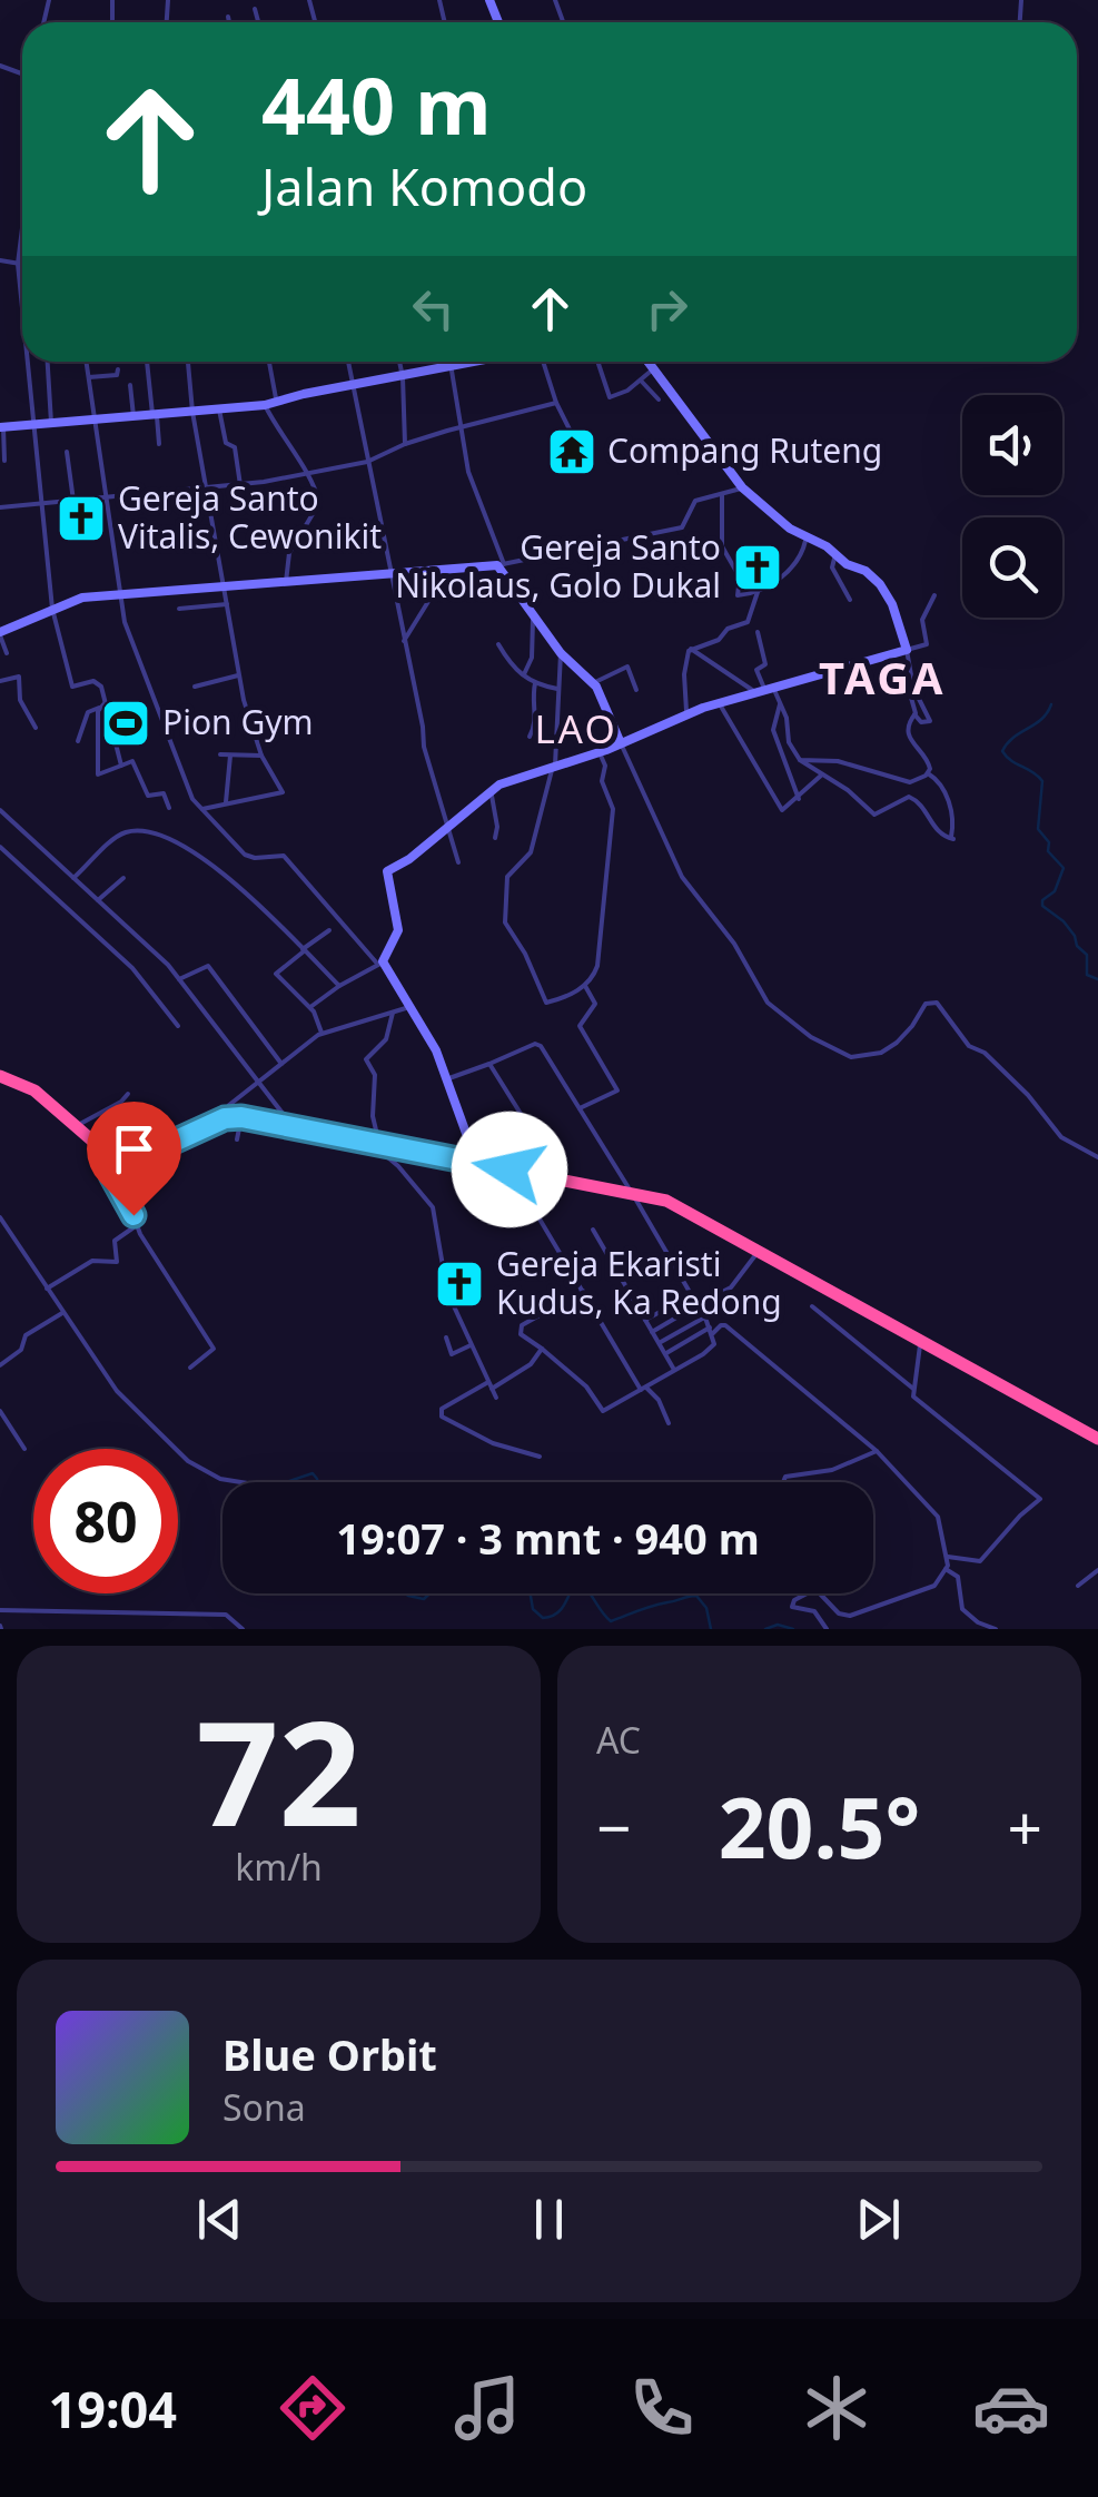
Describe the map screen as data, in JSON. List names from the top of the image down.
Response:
{
  "districts": ["TAGA", "LAO"],
  "places": {
    "temple": ["Compang Ruteng"],
    "church": ["Gereja Santo Vitalis, Cewonikit", "Gereja Santo Nikolaus, Golo Dukal", "Gereja Ekaristi Kudus, Ka Redong"],
    "sports": ["Pion Gym"]
  },
  "page": {
    "turn": ["440 m", "Jalan Komodo"],
    "limit": "80",
    "trip": "19:07 · 3 mnt · 940 m",
    "tile": [
      ["72", "km/h"],
      "AC"
    ],
    "heat": ["−", "20.5°", "+"],
    "song": ["Blue Orbit", "Sona"],
    "tabs": "19:04"
  }
}
